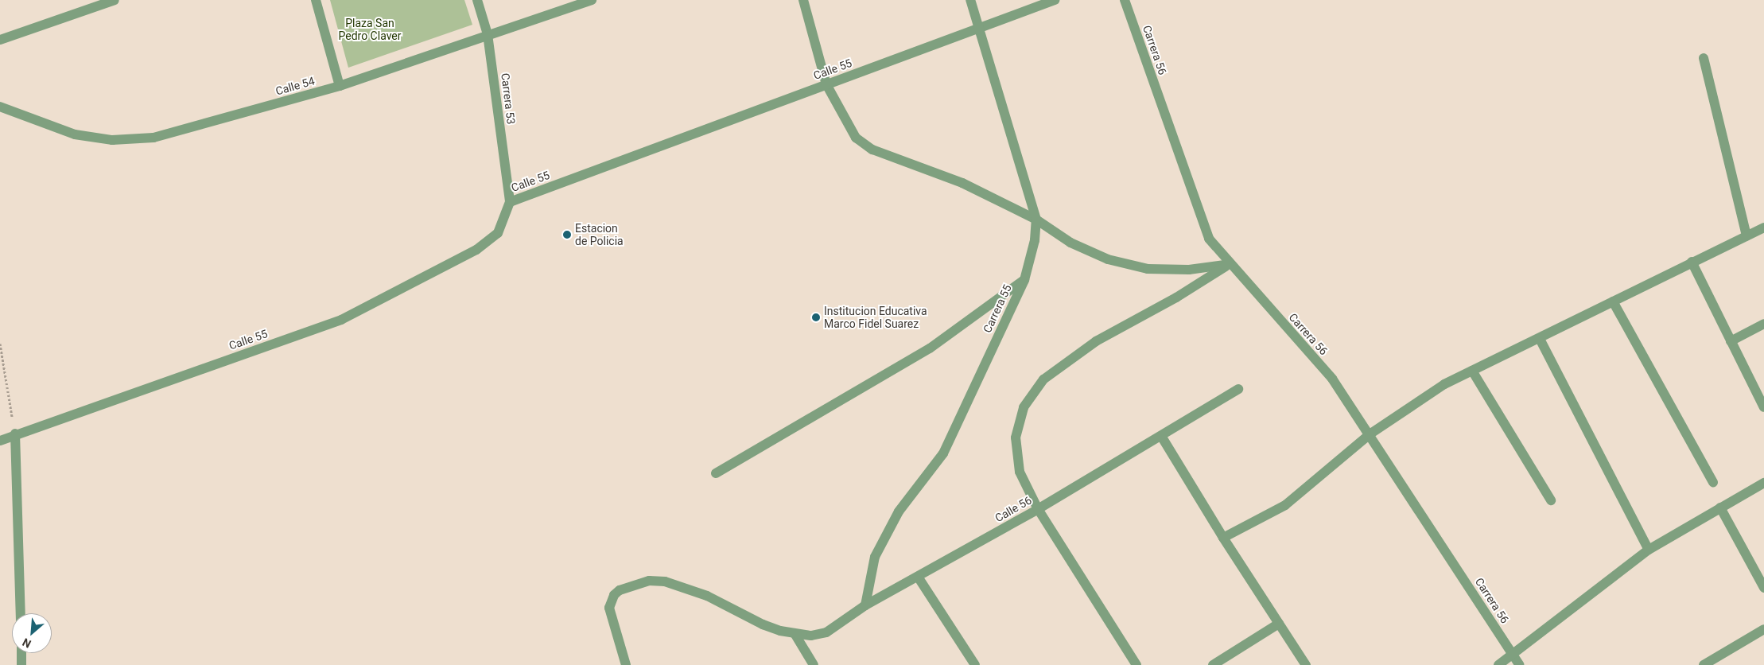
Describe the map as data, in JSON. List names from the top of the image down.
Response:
{
  "streets": {
    "street": [
      "Carrera 56",
      "Calle 55",
      "Calle 54",
      "Carrera 53",
      "Carrera 55",
      "Calle 56"
    ]
  },
  "crossings": [
    ["Calle 55", "Carrera 53"],
    ["Calle 55", "Carrera 55"],
    ["Calle 54", "Carrera 53"],
    ["Carrera 55", "Calle 56"]
  ],
  "parks": ["Plaza San Pedro Claver"],
  "places": ["Estacion de Policia", "Institucion Educativa Marco Fidel Suarez"],
  "north": "bottom left"
}
